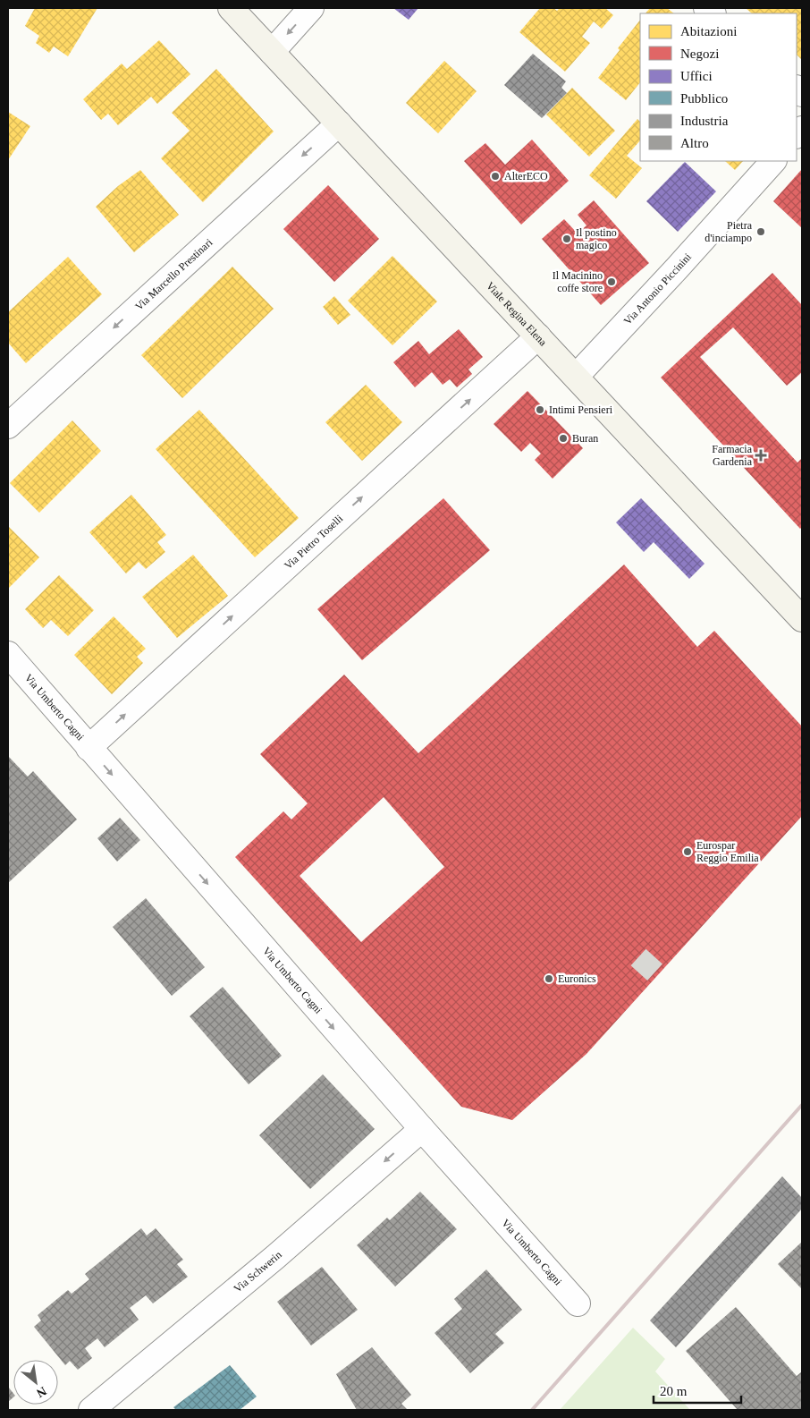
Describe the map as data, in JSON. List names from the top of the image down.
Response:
{
  "streets": {
    "main road": ["Viale Regina Elena"],
    "street": [
      "Via Marcello Prestinari",
      "Via Antonio Piccinini",
      "Via Pietro Toselli",
      "Via Umberto Cagni",
      "Via Schwerin"
    ]
  },
  "crossings": [
    ["Via Marcello Prestinari", "Viale Regina Elena"],
    ["Via Antonio Piccinini", "Viale Regina Elena"],
    ["Viale Regina Elena", "Via Pietro Toselli"],
    ["Via Pietro Toselli", "Via Umberto Cagni"],
    ["Via Umberto Cagni", "Via Schwerin"]
  ],
  "one_way": [
    "Via Marcello Prestinari",
    "Via Pietro Toselli",
    "Via Umberto Cagni",
    "Via Schwerin"
  ],
  "places": {
    "other": [
      "AlterECO",
      "Pietra d'inciampo",
      "Il postino magico",
      "Il Macinino coffe store",
      "Intimi Pensieri",
      "Buran",
      "Eurospar Reggio Emilia",
      "Euronics"
    ],
    "health": ["Farmacia Gardenia"]
  },
  "legend": [
    "Abitazioni",
    "Negozi",
    "Uffici",
    "Pubblico",
    "Industria",
    "Altro"
  ],
  "scale_bar": "20 m",
  "north": "bottom right"
}
